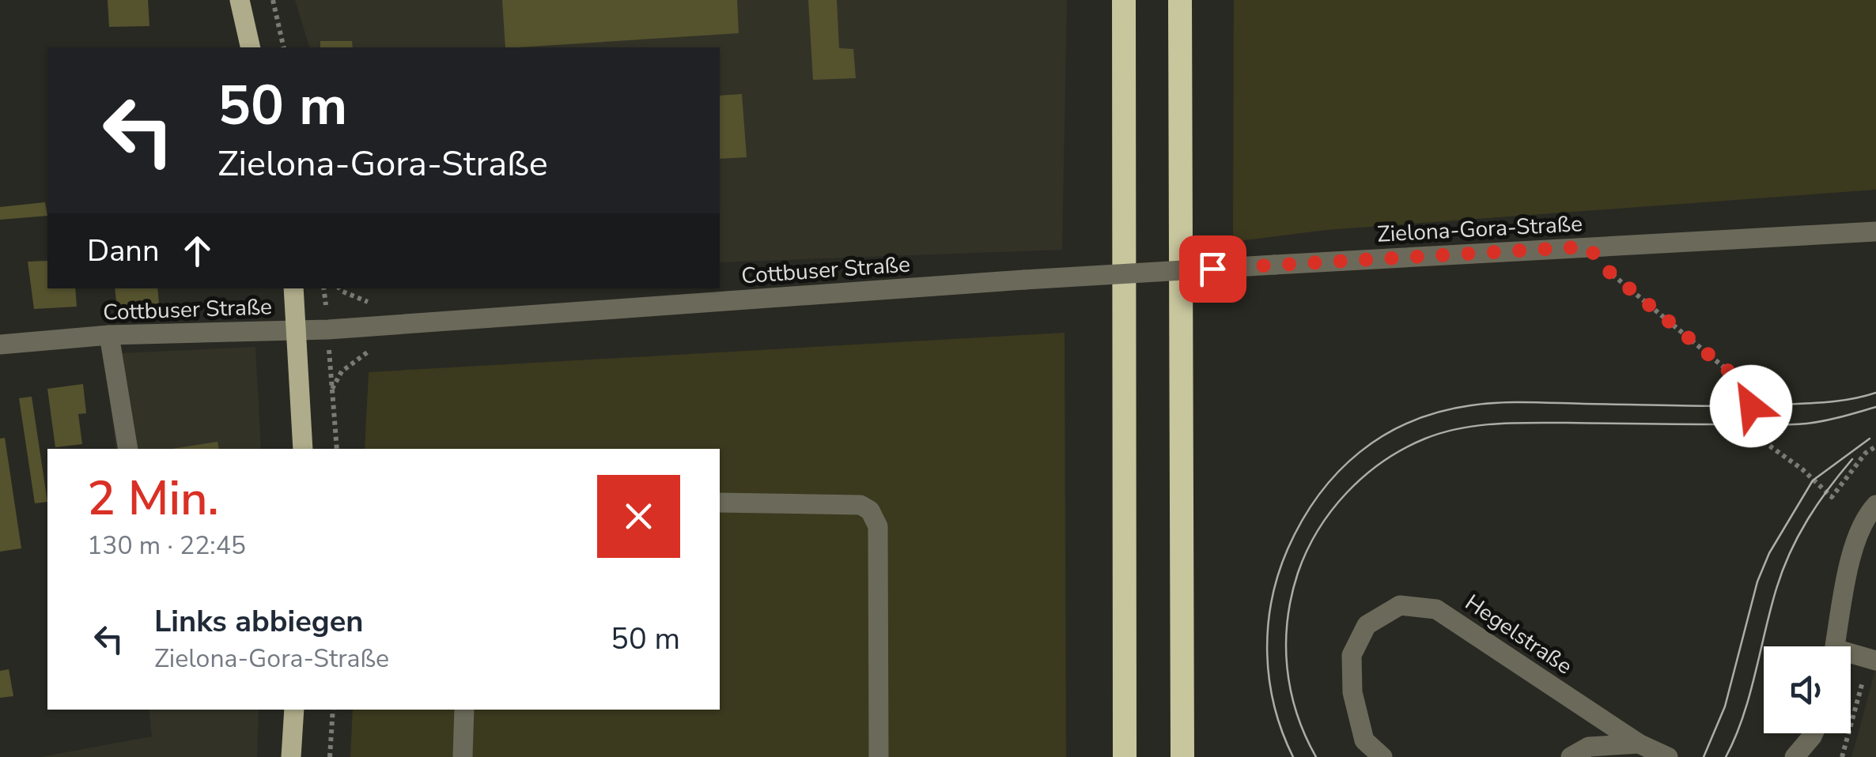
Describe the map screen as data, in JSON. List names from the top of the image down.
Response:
{
  "streets": {
    "street": ["Zielona-Gora-Straße", "Cottbuser Straße", "Hegelstraße"]
  },
  "crossings": [
    ["Zielona-Gora-Straße", "Cottbuser Straße"]
  ],
  "page": {
    "turn": ["50 m", "Zielona-Gora-Straße"],
    "then": "Dann",
    "heading": ["2 Min.", "130 m · 22:45"],
    "list": [
      {
        "name": "Links abbiegen",
        "note": "Zielona-Gora-Straße",
        "value": "50 m"
      }
    ]
  }
}
